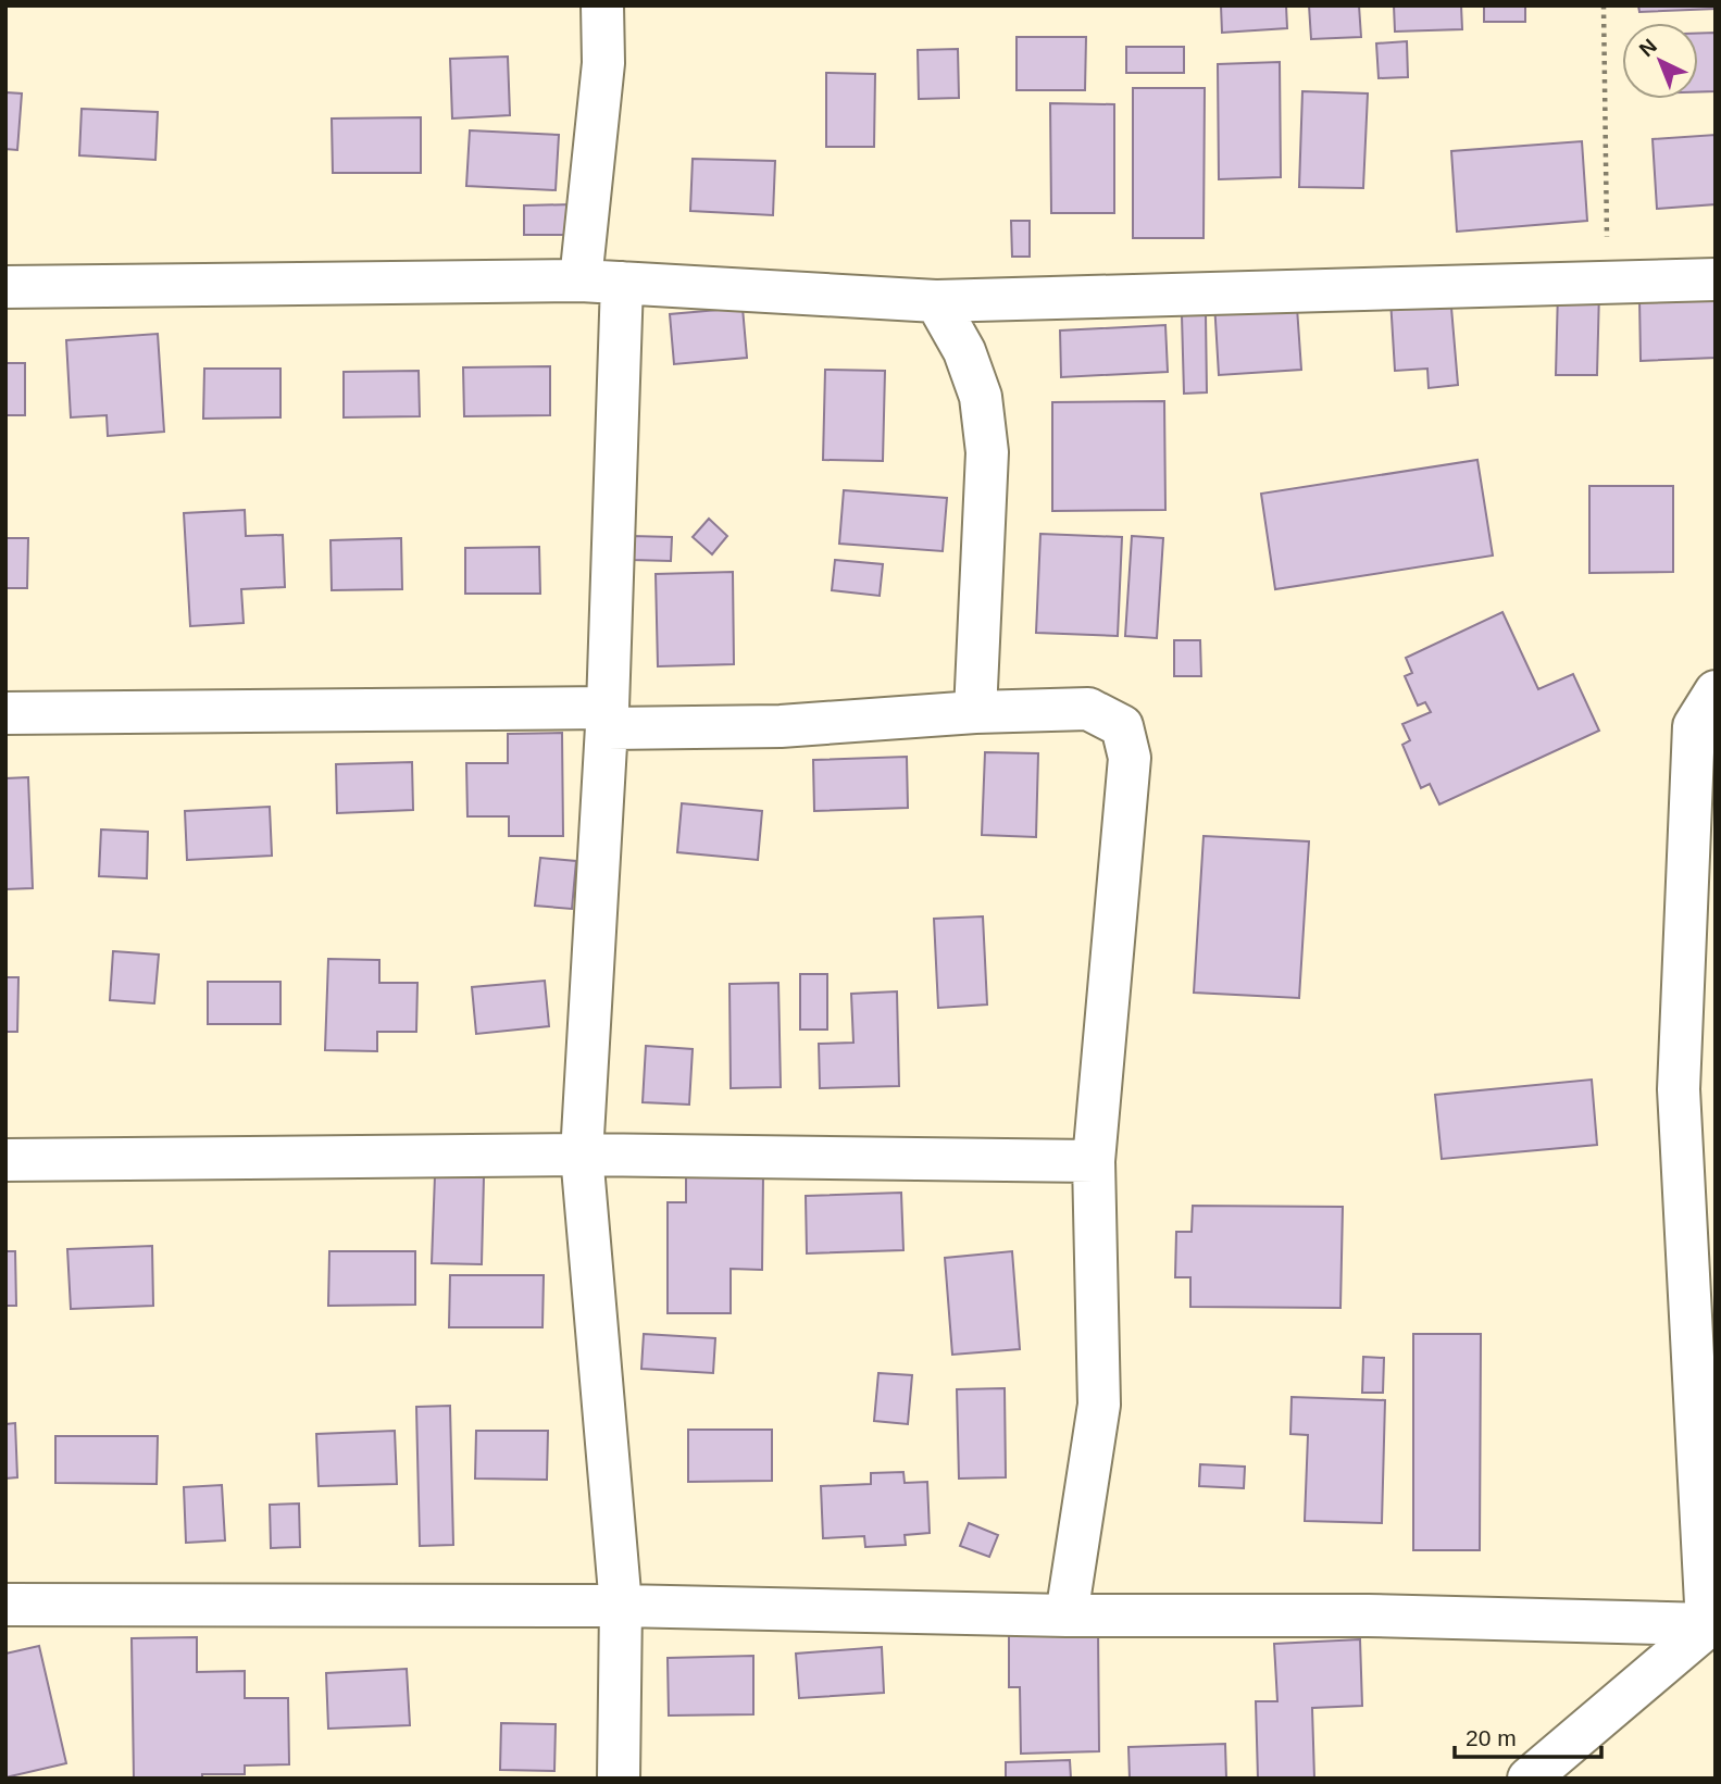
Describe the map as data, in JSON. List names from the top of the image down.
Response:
{
  "scale_bar": "20 m",
  "north": "top left"
}
